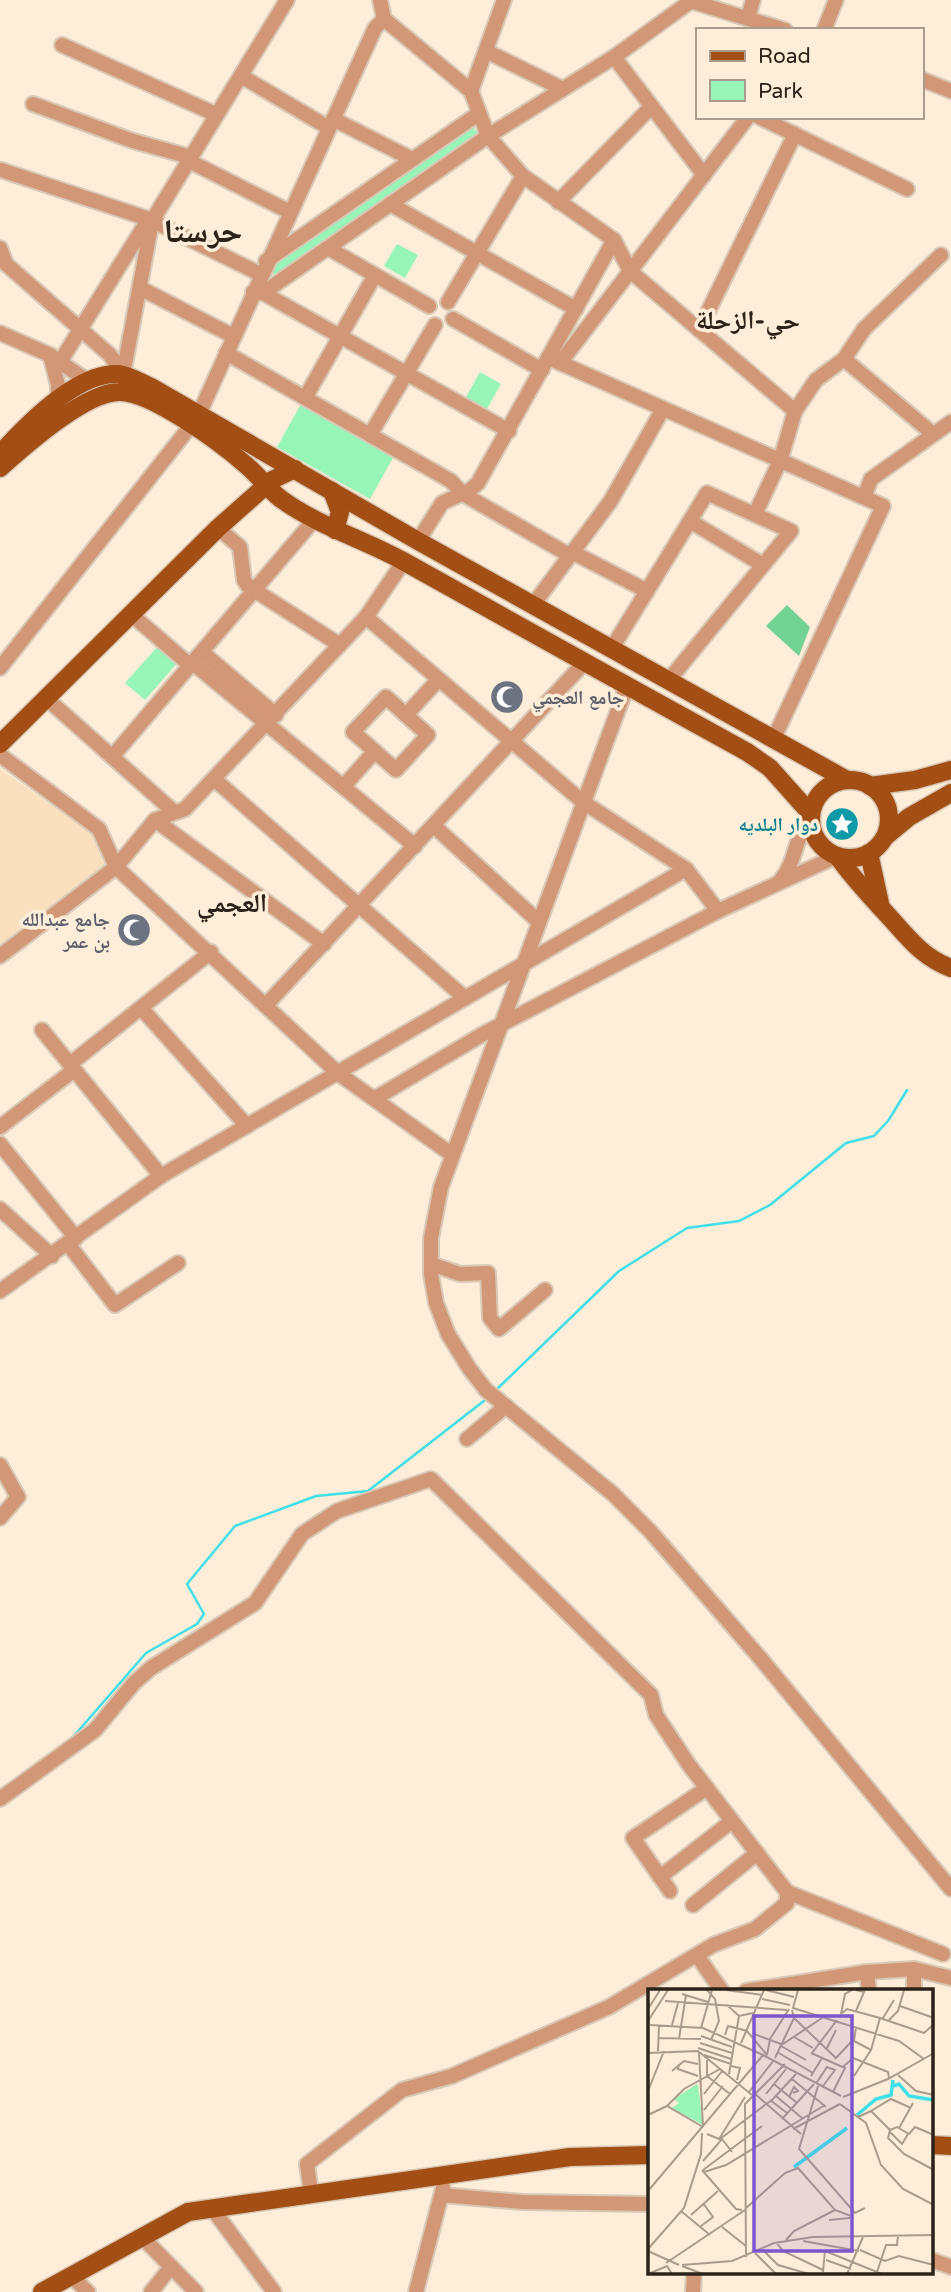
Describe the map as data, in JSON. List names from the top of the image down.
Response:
{
  "districts": ["حرستا", "حي-الزحلة", "العجمي"],
  "places": {
    "mosque": ["جامع العجمي", "جامع عبدالله بن عمر"],
    "place": ["دوار البلديه"]
  },
  "legend": ["Road", "Park"]
}
